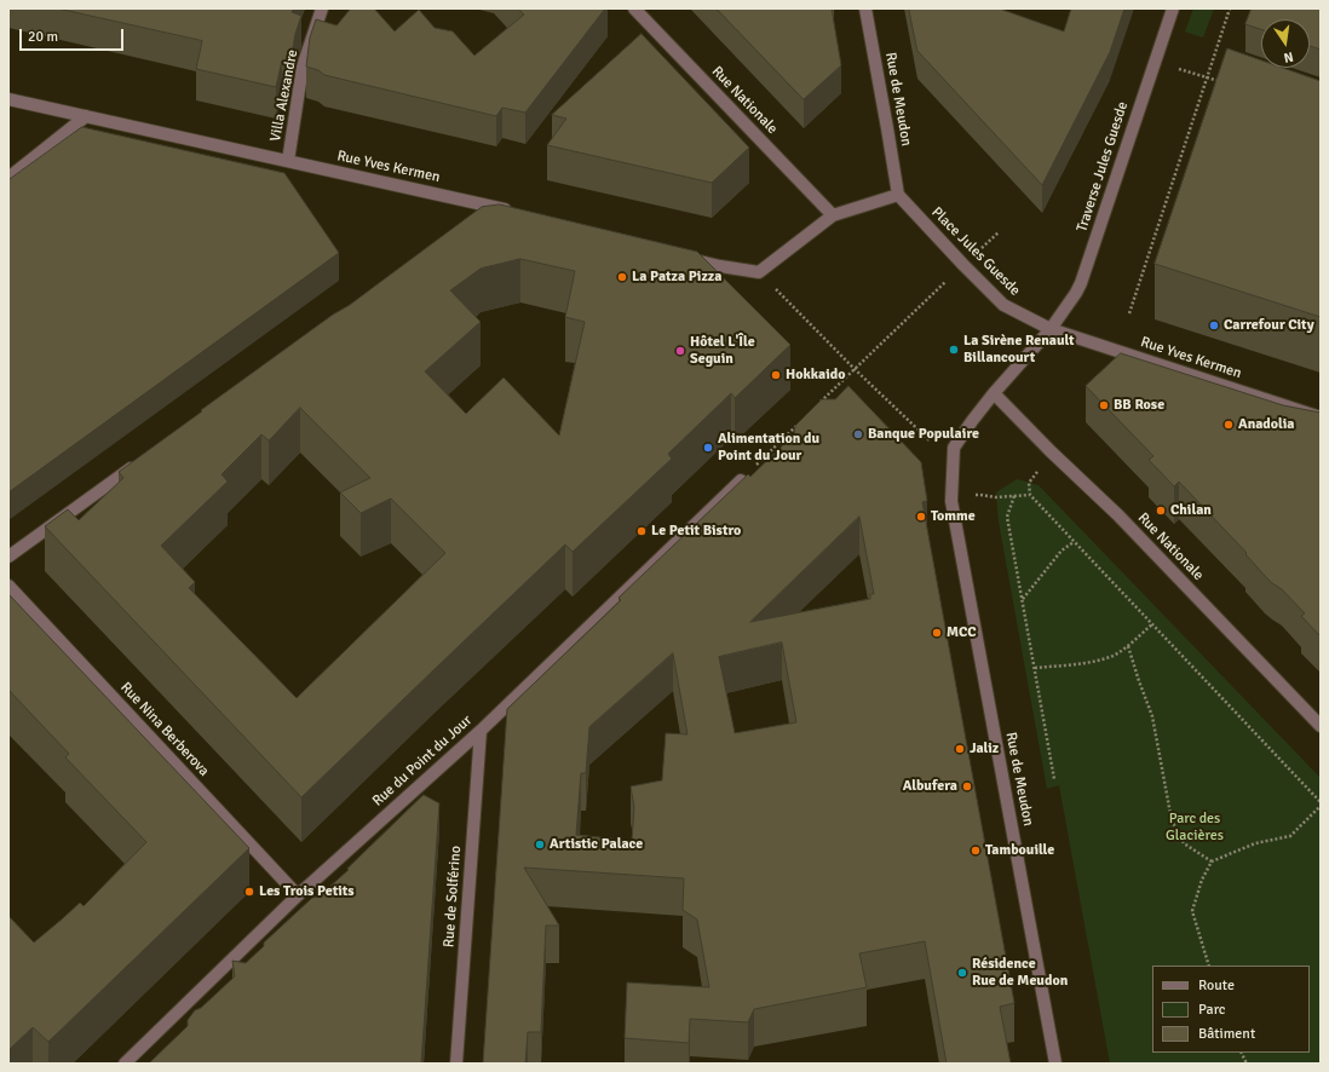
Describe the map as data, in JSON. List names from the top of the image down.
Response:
{
  "streets": {
    "street": [
      "Villa Alexandre",
      "Rue de Meudon",
      "Rue Nationale",
      "Rue Yves Kermen",
      "Traverse Jules Guesde",
      "Place Jules Guesde",
      "Rue Nina Berberova",
      "Rue du Point du Jour",
      "Rue de Solférino"
    ]
  },
  "crossings": [
    ["Villa Alexandre", "Rue Yves Kermen"],
    ["Rue de Meudon", "Place Jules Guesde"],
    ["Rue Yves Kermen", "Traverse Jules Guesde"],
    ["Rue Yves Kermen", "Place Jules Guesde"],
    ["Traverse Jules Guesde", "Place Jules Guesde"],
    ["Rue Nina Berberova", "Rue du Point du Jour"],
    ["Rue du Point du Jour", "Rue de Solférino"]
  ],
  "parks": ["Parc des Glacières"],
  "places": [
    "La Patza Pizza",
    "Carrefour City",
    "La Sirène Renault Billancourt",
    "Hôtel L'Île Seguin",
    "Hokkaido",
    "BB Rose",
    "Anadolia",
    "Banque Populaire",
    "Alimentation du Point du Jour",
    "Chilan",
    "Tomme",
    "Le Petit Bistro",
    "MCC",
    "Jaliz",
    "Albufera",
    "Artistic Palace",
    "Tambouille",
    "Les Trois Petits",
    "Résidence Rue de Meudon"
  ],
  "legend": ["Route", "Parc", "Bâtiment"],
  "scale_bar": "20 m",
  "north": "bottom"
}
